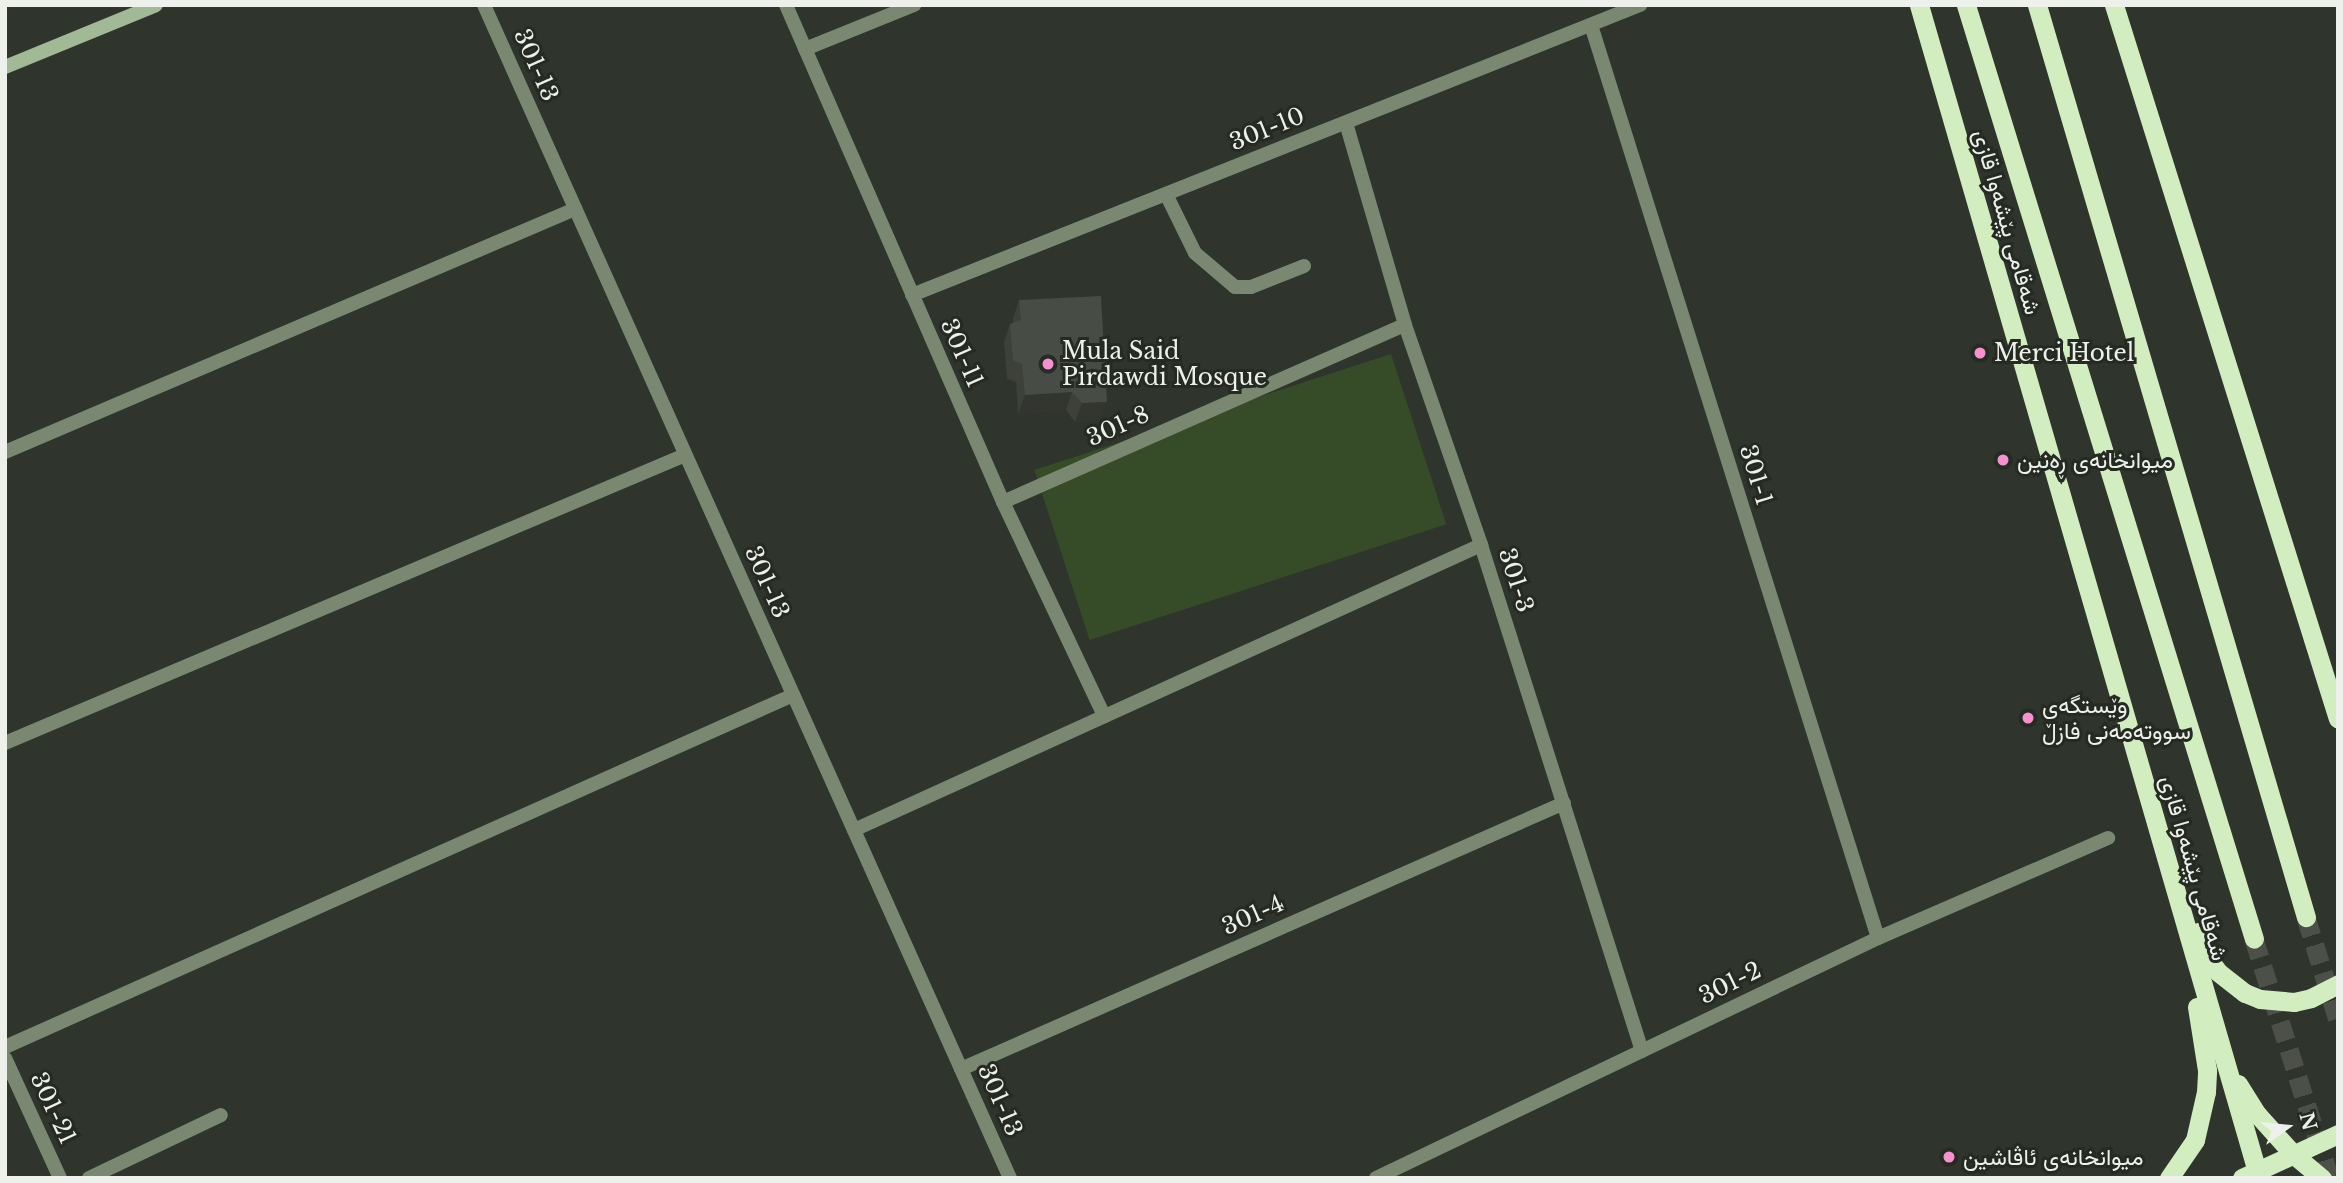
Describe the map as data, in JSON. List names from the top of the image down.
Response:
{
  "streets": {
    "highway": ["شەقامی پێشەوا قازی"],
    "street": [
      "301-13",
      "301-10",
      "301-11",
      "301-8",
      "301-1",
      "301-3",
      "301-4",
      "301-2",
      "301-21"
    ]
  },
  "crossings": [
    ["301-13", "301-4"],
    ["301-10", "301-11"],
    ["301-10", "301-1"],
    ["301-10", "301-3"],
    ["301-11", "301-8"],
    ["301-8", "301-3"],
    ["301-1", "301-2"],
    ["301-3", "301-4"],
    ["301-3", "301-2"]
  ],
  "places": [
    "Merci Hotel",
    "Mula Said Pirdawdi Mosque",
    "میوانخانەی ڕەنین",
    "وێستگەی سووتەمەنی فازڵ",
    "میوانخانەی ئاڤاشین"
  ],
  "north": "right"
}
